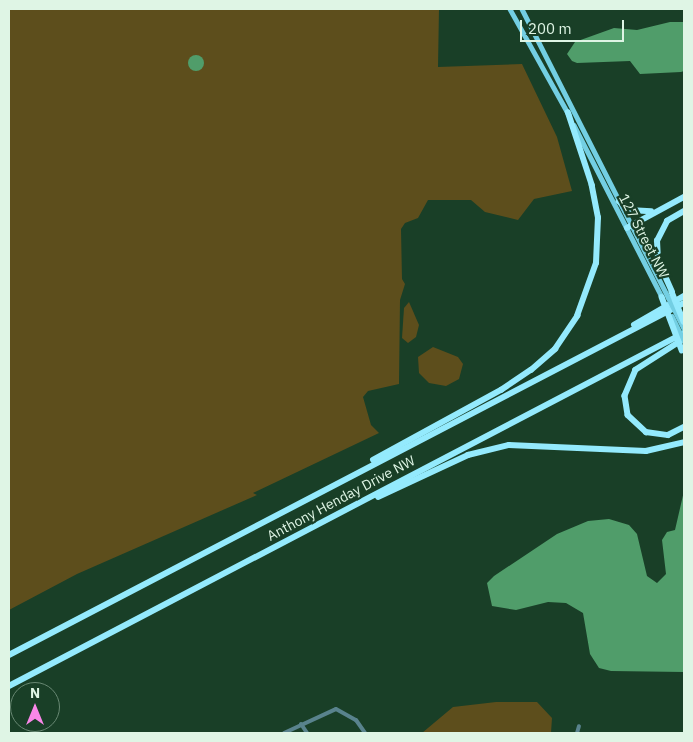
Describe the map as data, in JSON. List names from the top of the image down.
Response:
{
  "streets": {
    "highway": ["Anthony Henday Drive NW"],
    "main road": ["127 Street NW"]
  },
  "crossings": [
    ["127 Street NW", "Anthony Henday Drive NW"]
  ],
  "scale_bar": "200 m",
  "north": "top"
}
